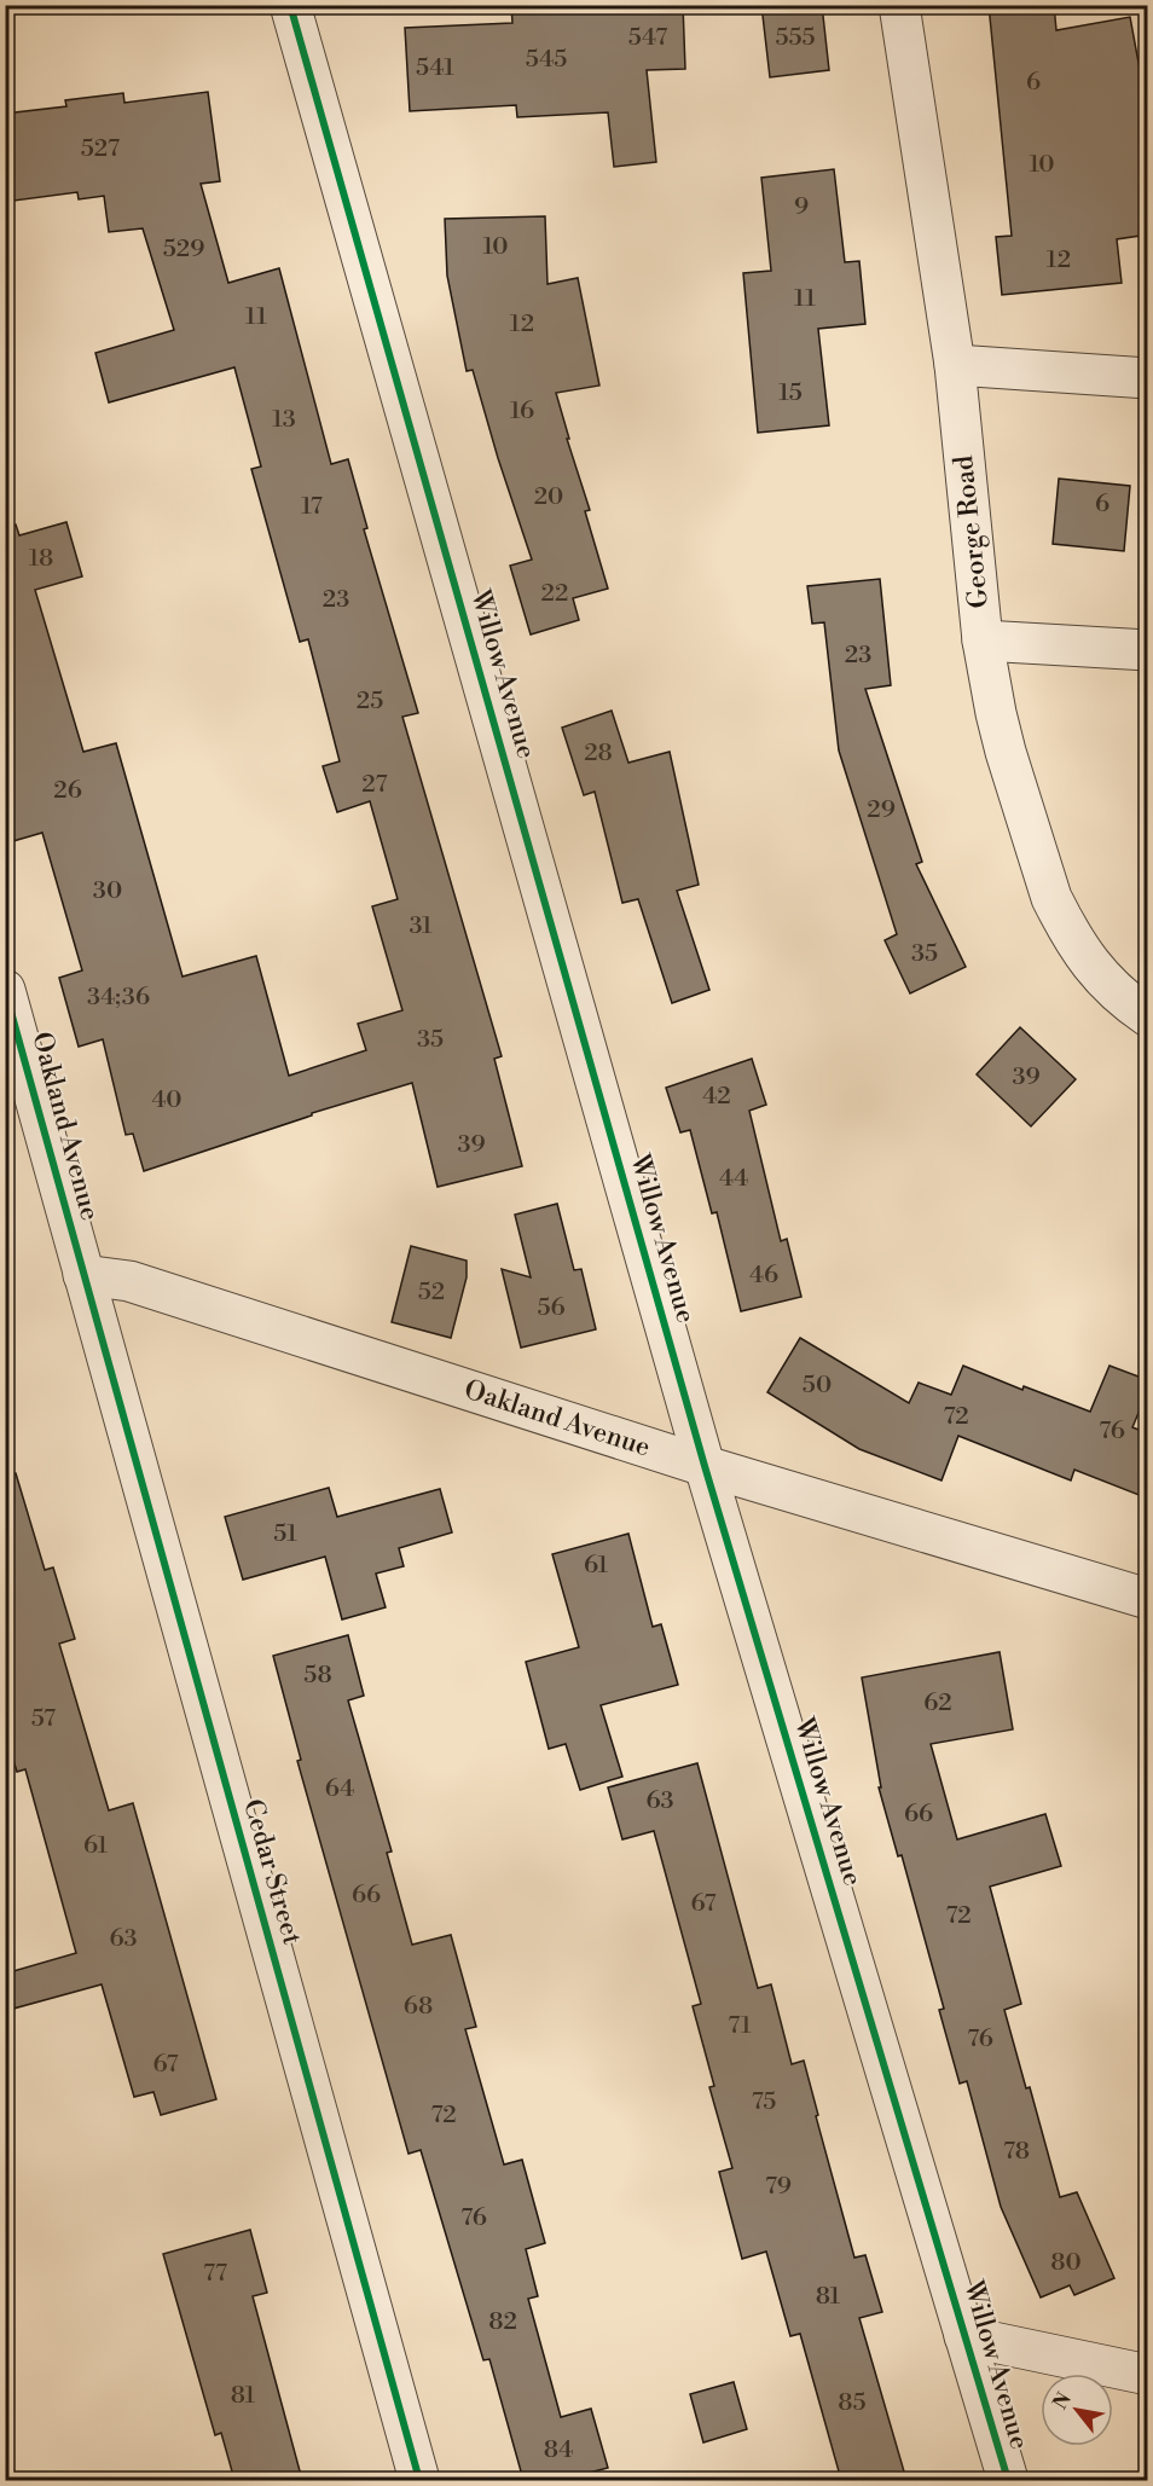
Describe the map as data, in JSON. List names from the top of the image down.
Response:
{
  "streets": {
    "street": [
      "George Road",
      "Willow Avenue",
      "Oakland Avenue",
      "Cedar Street"
    ]
  },
  "crossings": [
    ["Willow Avenue", "Oakland Avenue"],
    ["Oakland Avenue", "Cedar Street"]
  ],
  "house_numbers": [
    "547",
    "555",
    "545",
    "541",
    "6",
    "527",
    "10",
    "9",
    "10",
    "529",
    "12",
    "11",
    "11",
    "12",
    "15",
    "16",
    "13",
    "20",
    "6",
    "17",
    "18",
    "22",
    "23",
    "23",
    "25",
    "28",
    "27",
    "26",
    "29",
    "30",
    "31",
    "35",
    "34;36",
    "35",
    "39",
    "42",
    "40",
    "39",
    "44",
    "46",
    "52",
    "56",
    "50",
    "72",
    "76",
    "51",
    "61",
    "58",
    "62",
    "57",
    "64",
    "63",
    "66",
    "61",
    "66",
    "67",
    "72",
    "63",
    "68",
    "71",
    "76",
    "67",
    "75",
    "72",
    "78",
    "79",
    "76",
    "80",
    "77",
    "81",
    "82",
    "81",
    "85",
    "84"
  ],
  "north": "top left"
}
